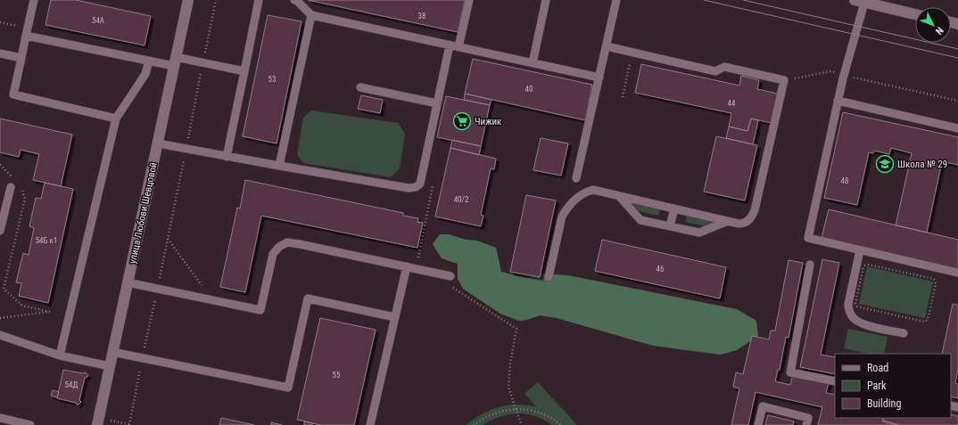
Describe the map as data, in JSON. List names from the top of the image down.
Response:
{
  "streets": {
    "street": ["улица Любови Шевцовой"]
  },
  "places": {
    "supermarket": ["Чижик"],
    "school or university": ["Школа № 29"]
  },
  "house_numbers": [
    "38",
    "54А",
    "53",
    "40",
    "44",
    "48",
    "40/2",
    "54Б к1",
    "46",
    "55",
    "54Д"
  ],
  "legend": ["Road", "Park", "Building"],
  "north": "bottom right"
}
